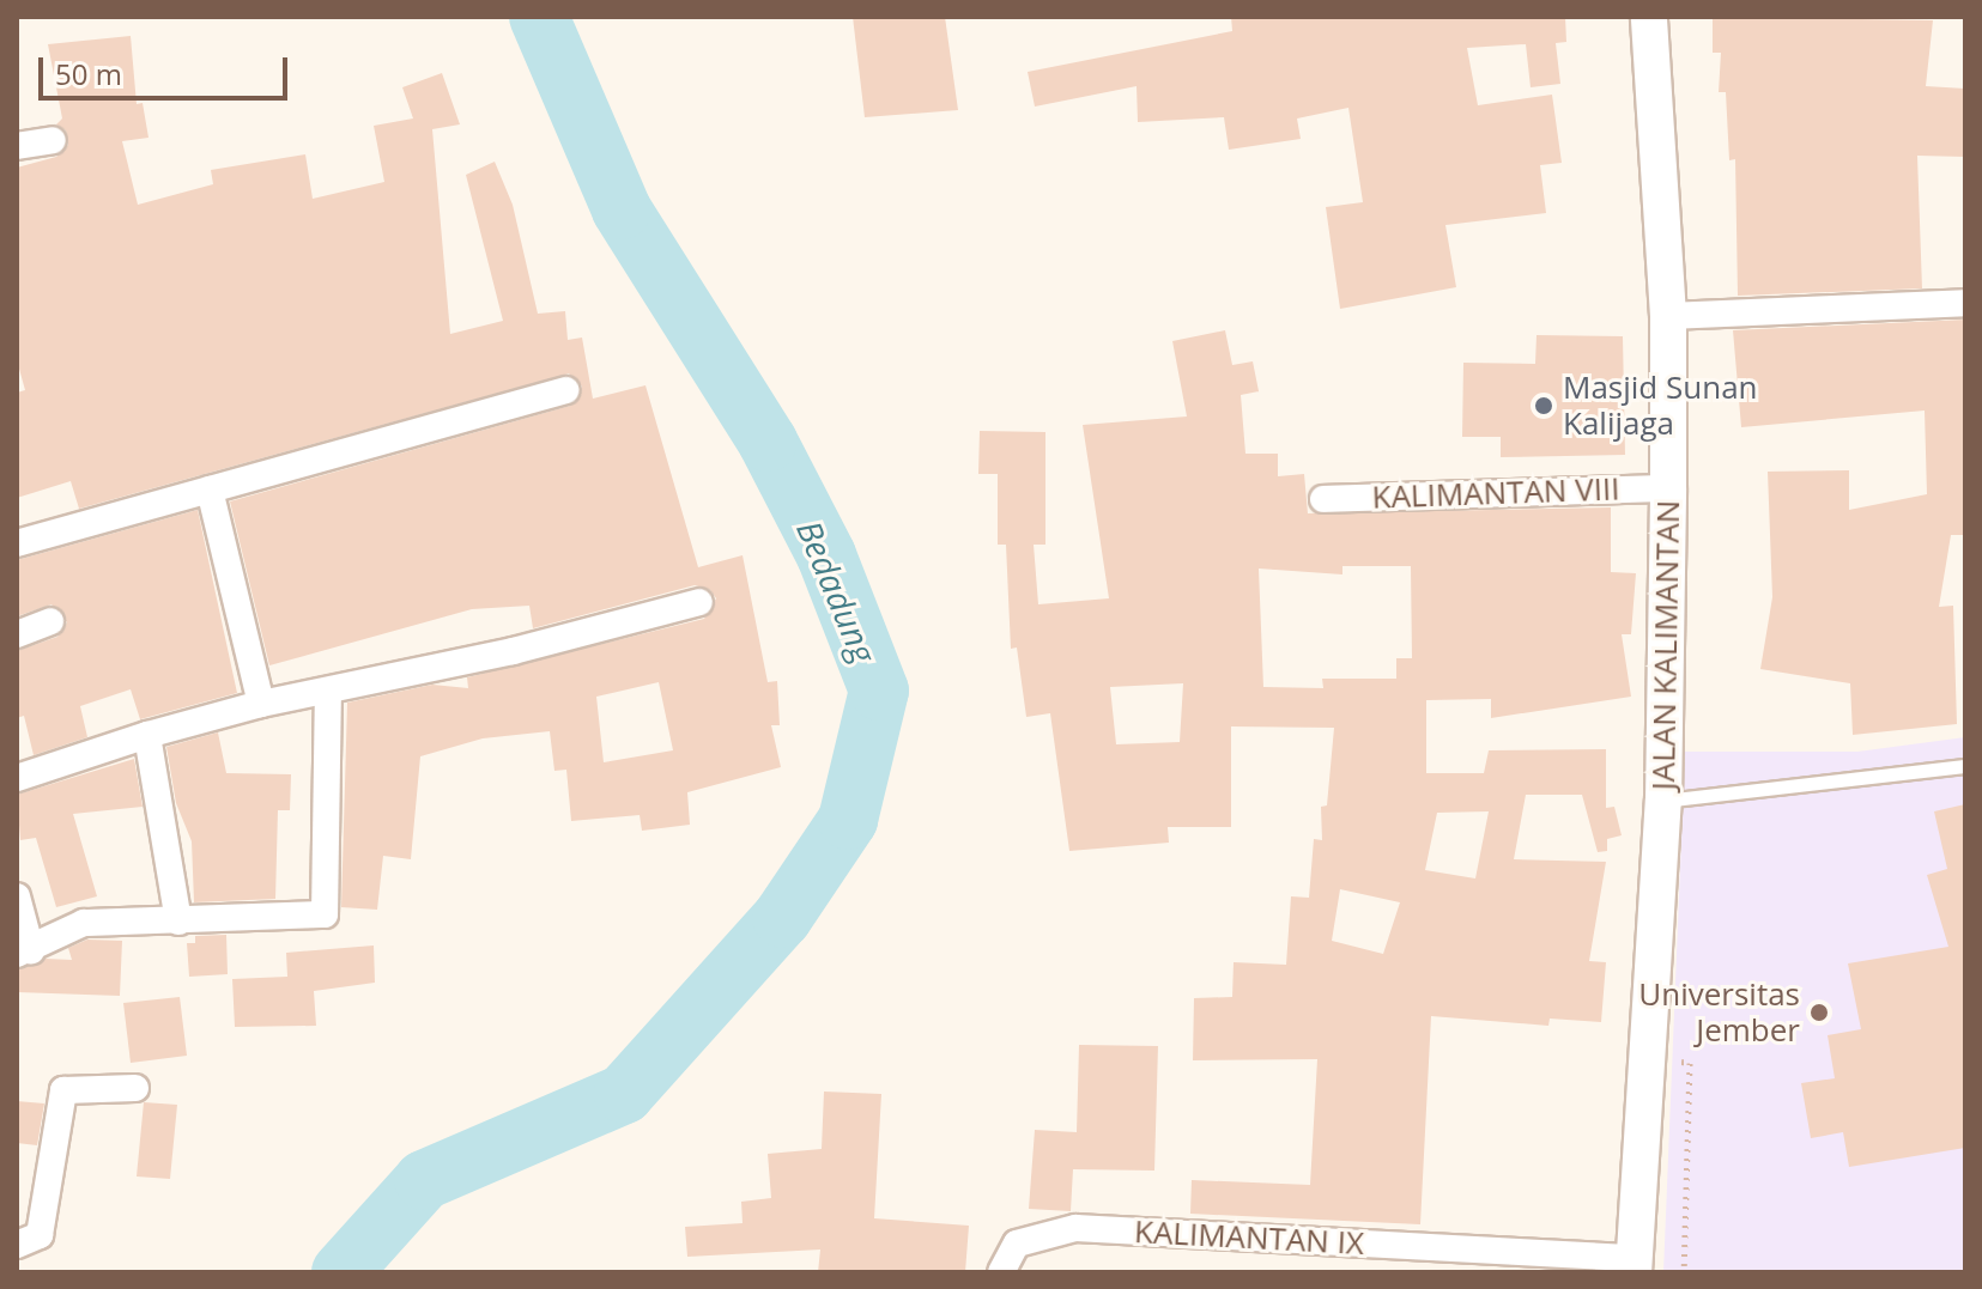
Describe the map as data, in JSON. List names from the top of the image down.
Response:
{
  "streets": {
    "main road": ["JALAN KALIMANTAN"],
    "street": ["KALIMANTAN VIII", "KALIMANTAN IX"]
  },
  "crossings": [
    ["KALIMANTAN VIII", "JALAN KALIMANTAN"],
    ["JALAN KALIMANTAN", "KALIMANTAN IX"]
  ],
  "water": ["Bedadung"],
  "places": ["Masjid Sunan Kalijaga", "Universitas Jember"],
  "scale_bar": "50 m"
}
